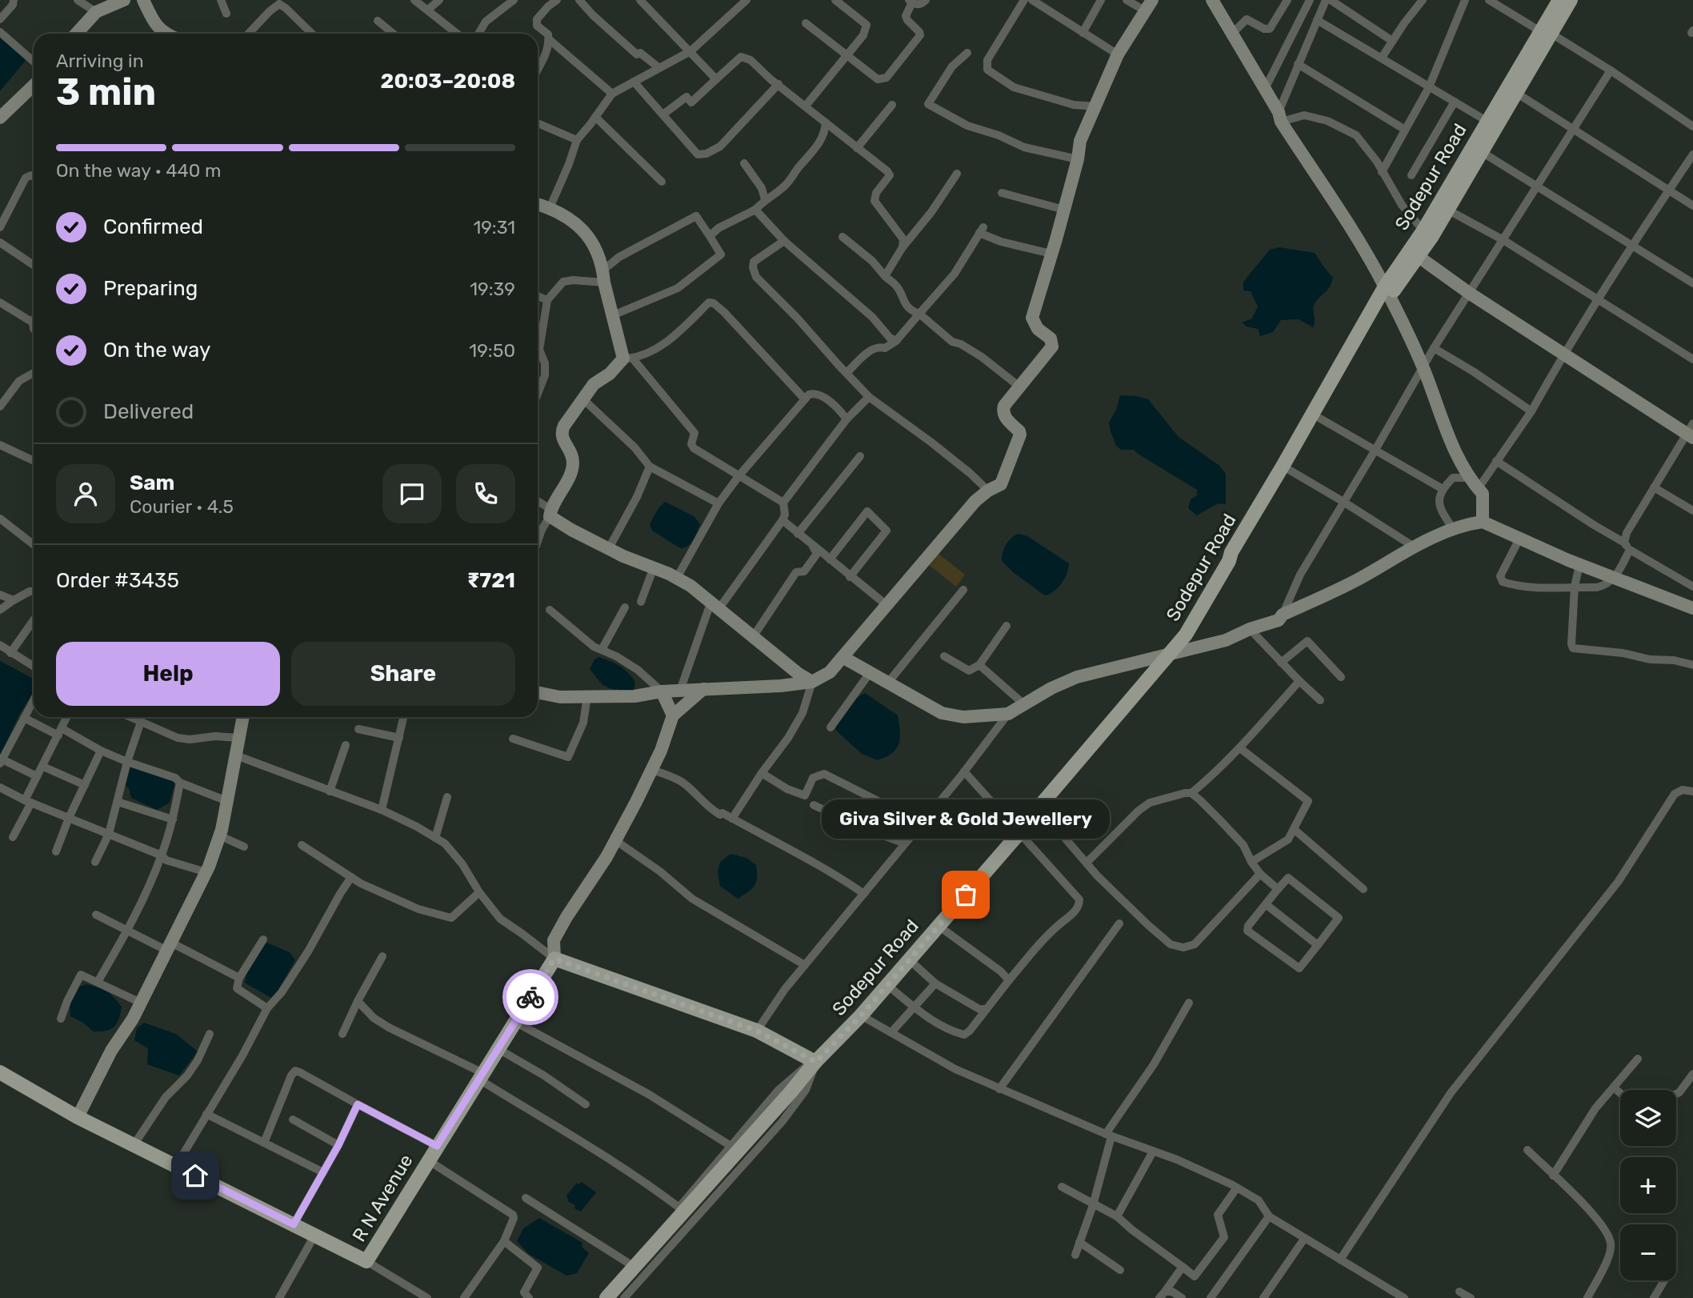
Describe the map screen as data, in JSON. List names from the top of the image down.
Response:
{
  "streets": {
    "main road": ["Sodepur Road", "R N Avenue"]
  },
  "places": ["Giva Silver & Gold Jewellery"],
  "page": {
    "heading": ["3 min", "Arriving in", "20:03–20:08"],
    "panel": [
      "Sam",
      "Courier · 4.5",
      "Order #3435",
      "₹721"
    ],
    "bar": "On the way · 440 m",
    "list": [
      ["Confirmed", "19:31"],
      ["Preparing", "19:39"],
      ["On the way", "19:50"],
      "Delivered"
    ],
    "buttons": ["Help", "Share"],
    "bubble": "Giva Silver & Gold Jewellery",
    "map_buttons": ["+", "−"]
  }
}
